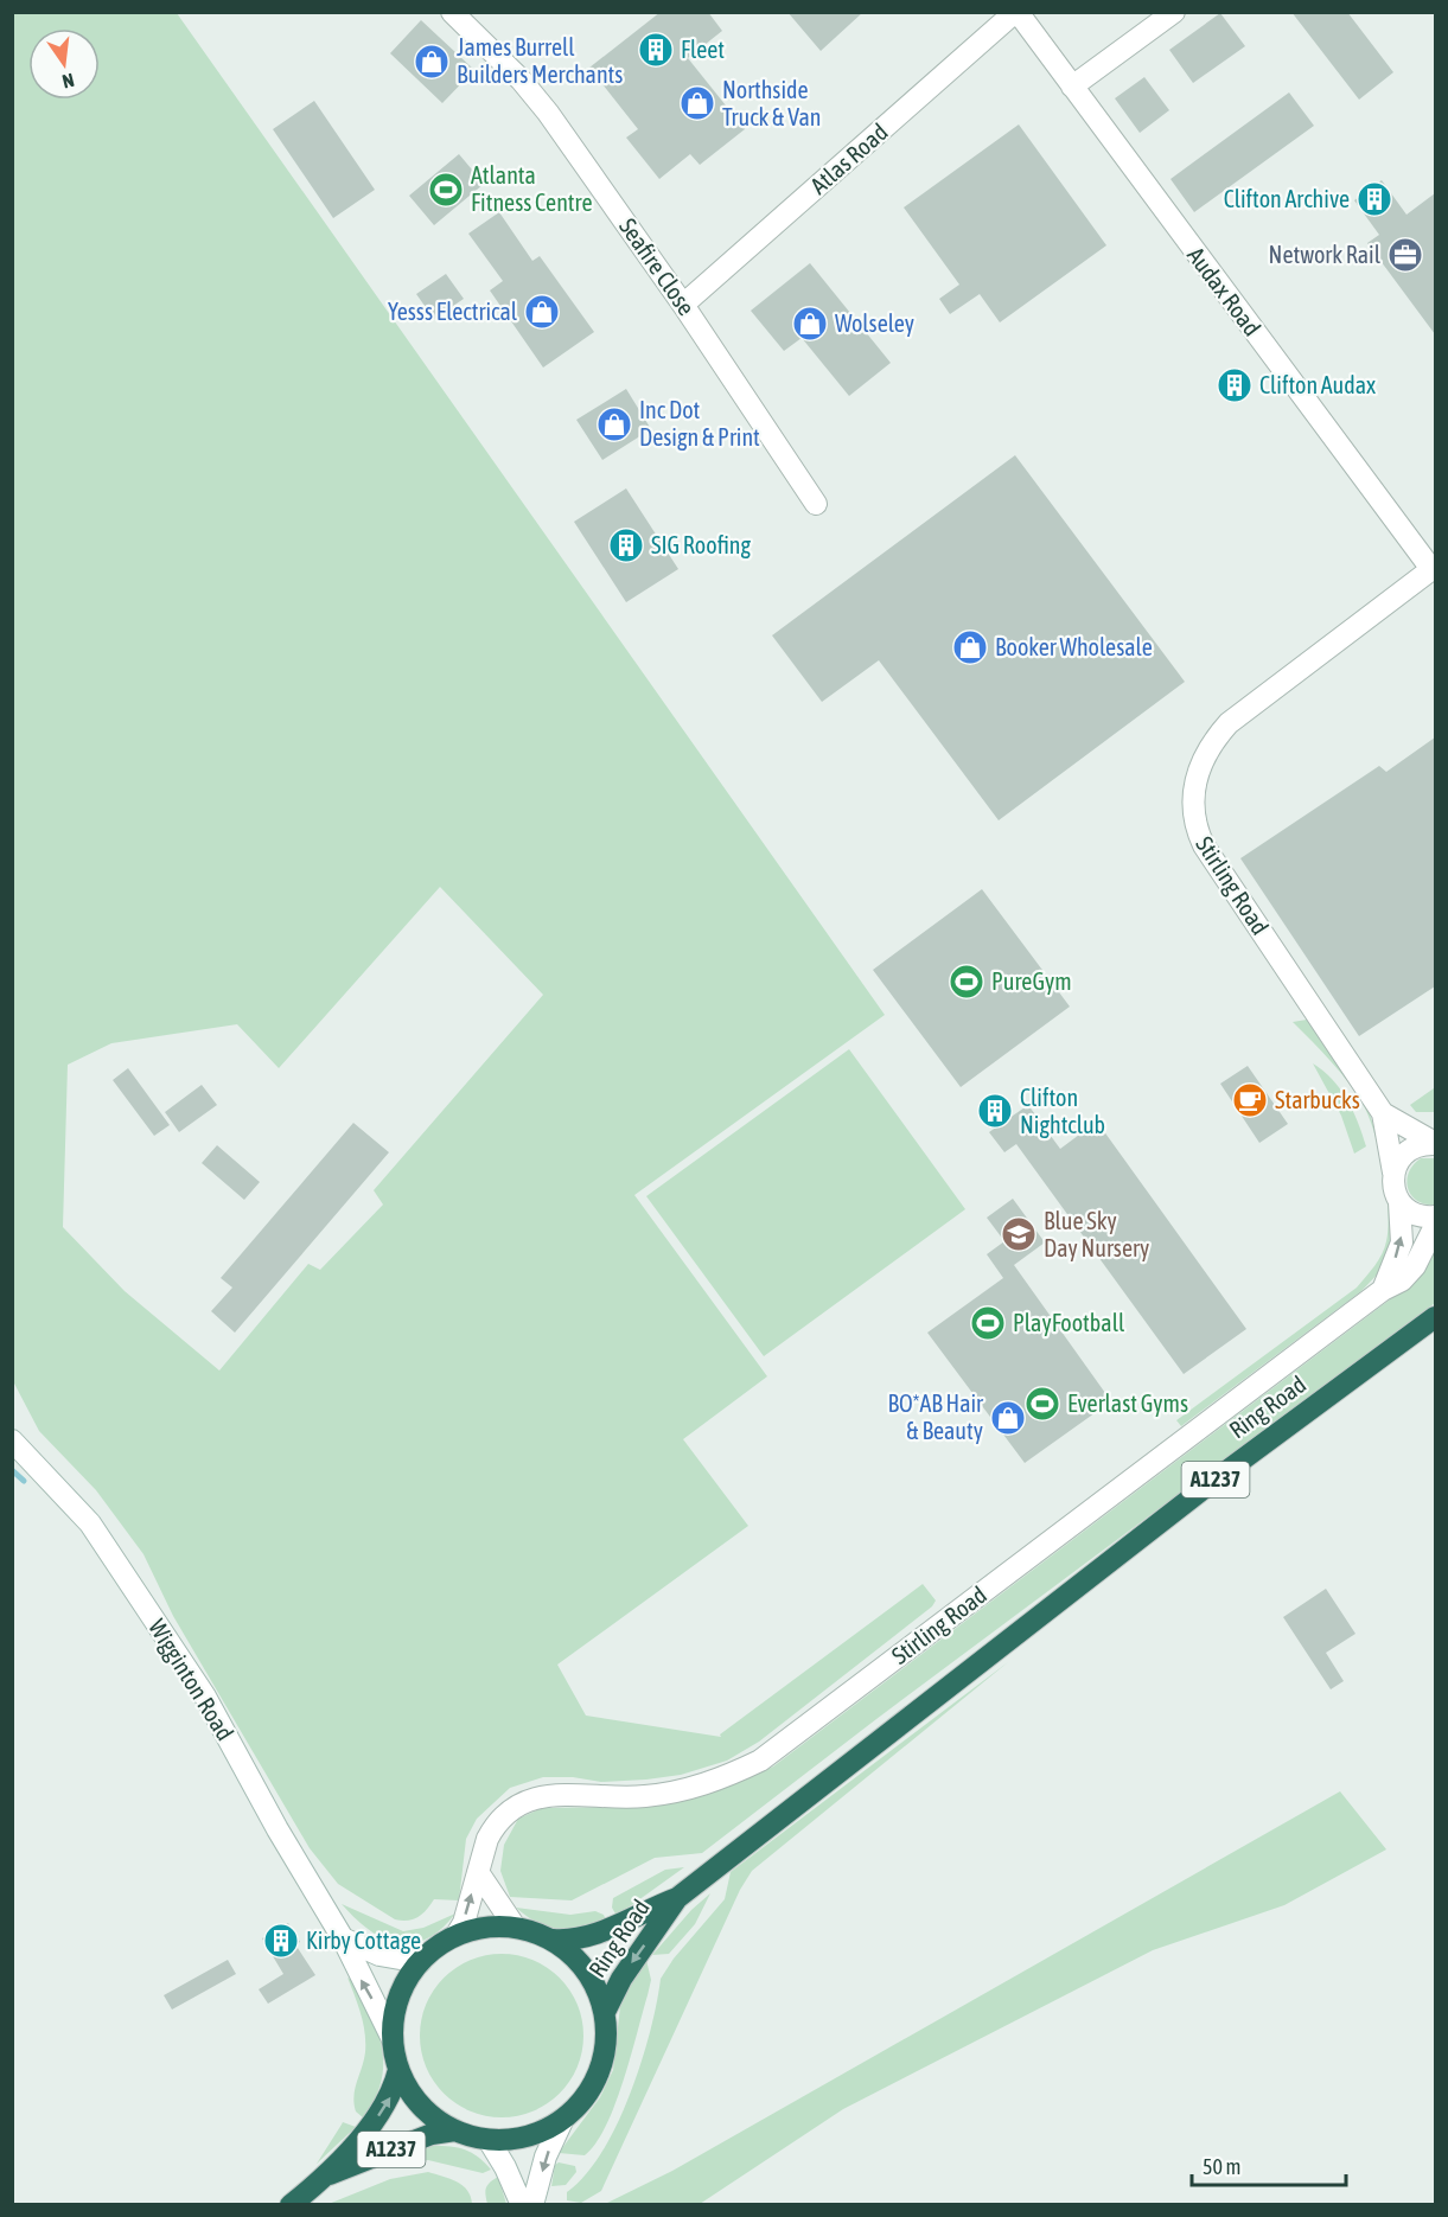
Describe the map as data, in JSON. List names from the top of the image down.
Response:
{
  "streets": {
    "highway": ["Ring Road", "A1237"],
    "street": [
      "Atlas Road",
      "Seafire Close",
      "Audax Road",
      "Stirling Road",
      "Wigginton Road"
    ]
  },
  "crossings": [
    ["Atlas Road", "Seafire Close"],
    ["Atlas Road", "Audax Road"],
    ["Audax Road", "Stirling Road"],
    ["Stirling Road", "Ring Road"],
    ["Stirling Road", "A1237"],
    ["Stirling Road", "Wigginton Road"],
    ["Ring Road", "A1237"],
    ["Ring Road", "Wigginton Road"],
    ["A1237", "Wigginton Road"]
  ],
  "places": {
    "building": [
      "Fleet",
      "Clifton Archive",
      "Clifton Audax",
      "SIG Roofing",
      "Clifton Nightclub",
      "Kirby Cottage"
    ],
    "shop": [
      "James Burrell Builders Merchants",
      "Northside Truck & Van",
      "Yesss Electrical",
      "Wolseley",
      "Inc Dot Design & Print",
      "Booker Wholesale",
      "BO*AB Hair & Beauty"
    ],
    "sports": [
      "Atlanta Fitness Centre",
      "PureGym",
      "PlayFootball",
      "Everlast Gyms"
    ],
    "office": ["Network Rail"],
    "cafe": ["Starbucks"],
    "school or university": ["Blue Sky Day Nursery"]
  },
  "scale_bar": "50 m",
  "north": "bottom"
}
